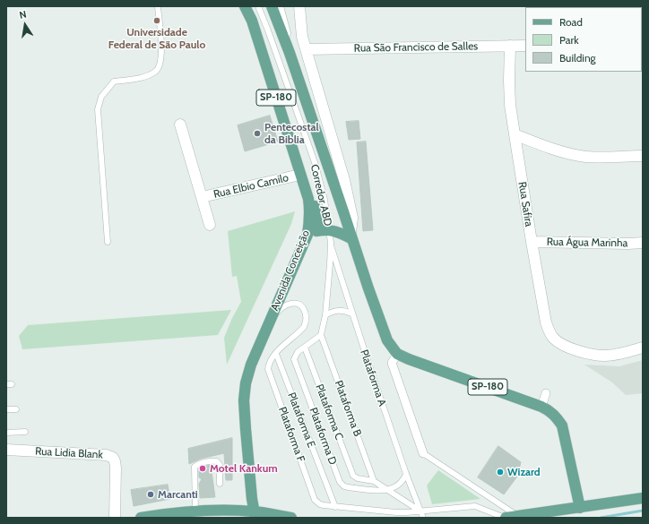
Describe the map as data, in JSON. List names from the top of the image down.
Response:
{
  "streets": {
    "main road": ["SP-180", "Avenida Conceição"],
    "street": [
      "Rua São Francisco de Salles",
      "Rua Elbio Camilo",
      "Rua Safira",
      "Rua Água Marinha",
      "Rua Lidia Blank"
    ],
    "lane": [
      "Corredor ABD",
      "Plataforma A",
      "Plataforma B",
      "Plataforma C",
      "Plataforma E",
      "Plataforma F",
      "Plataforma D"
    ]
  },
  "crossings": [
    ["Rua São Francisco de Salles", "Rua Safira"],
    ["Rua Elbio Camilo", "Avenida Conceição"],
    ["Corredor ABD", "Plataforma A"],
    ["Rua Safira", "Rua Água Marinha"],
    ["Plataforma B", "Plataforma C"],
    ["Plataforma C", "Plataforma D"],
    ["Plataforma E", "Plataforma F"]
  ],
  "places": [
    "Universidade Federal de São Paulo",
    "Pentecostal da Biblia",
    "Motel Kankum",
    "Wizard",
    "Marcanti"
  ],
  "legend": ["Road", "Park", "Building"],
  "north": "top"
}
